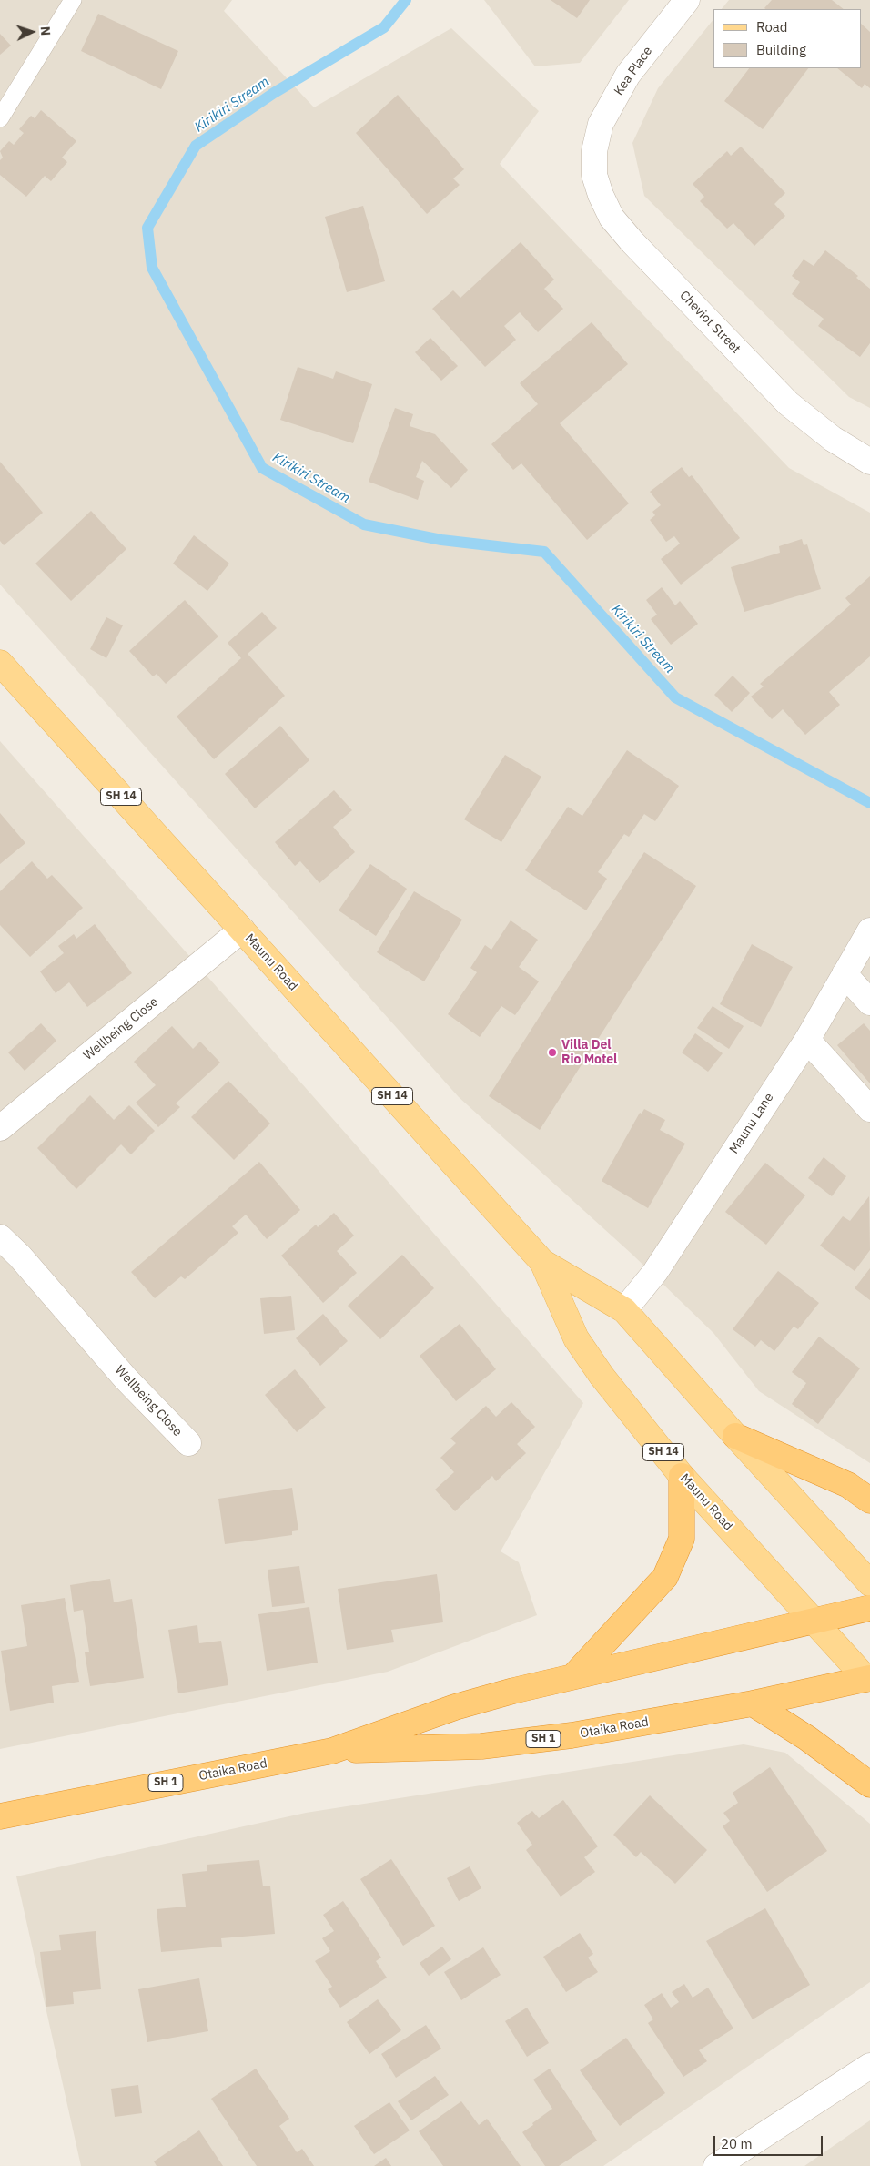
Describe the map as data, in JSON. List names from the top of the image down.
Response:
{
  "streets": {
    "highway": ["Otaika Road", "SH 1"],
    "main road": ["SH 14", "Maunu Road"],
    "street": [
      "Kea Place",
      "Cheviot Street",
      "Wellbeing Close",
      "Maunu Lane"
    ]
  },
  "crossings": [
    ["Kea Place", "Cheviot Street"],
    ["Maunu Road", "Wellbeing Close"],
    ["Maunu Road", "Maunu Lane"],
    ["Maunu Road", "Otaika Road"],
    ["Maunu Road", "SH 1"],
    ["Otaika Road", "SH 1"]
  ],
  "water": ["Kirikiri Stream"],
  "places": ["Villa Del Rio Motel"],
  "legend": ["Road", "Building"],
  "scale_bar": "20 m",
  "north": "right"
}
